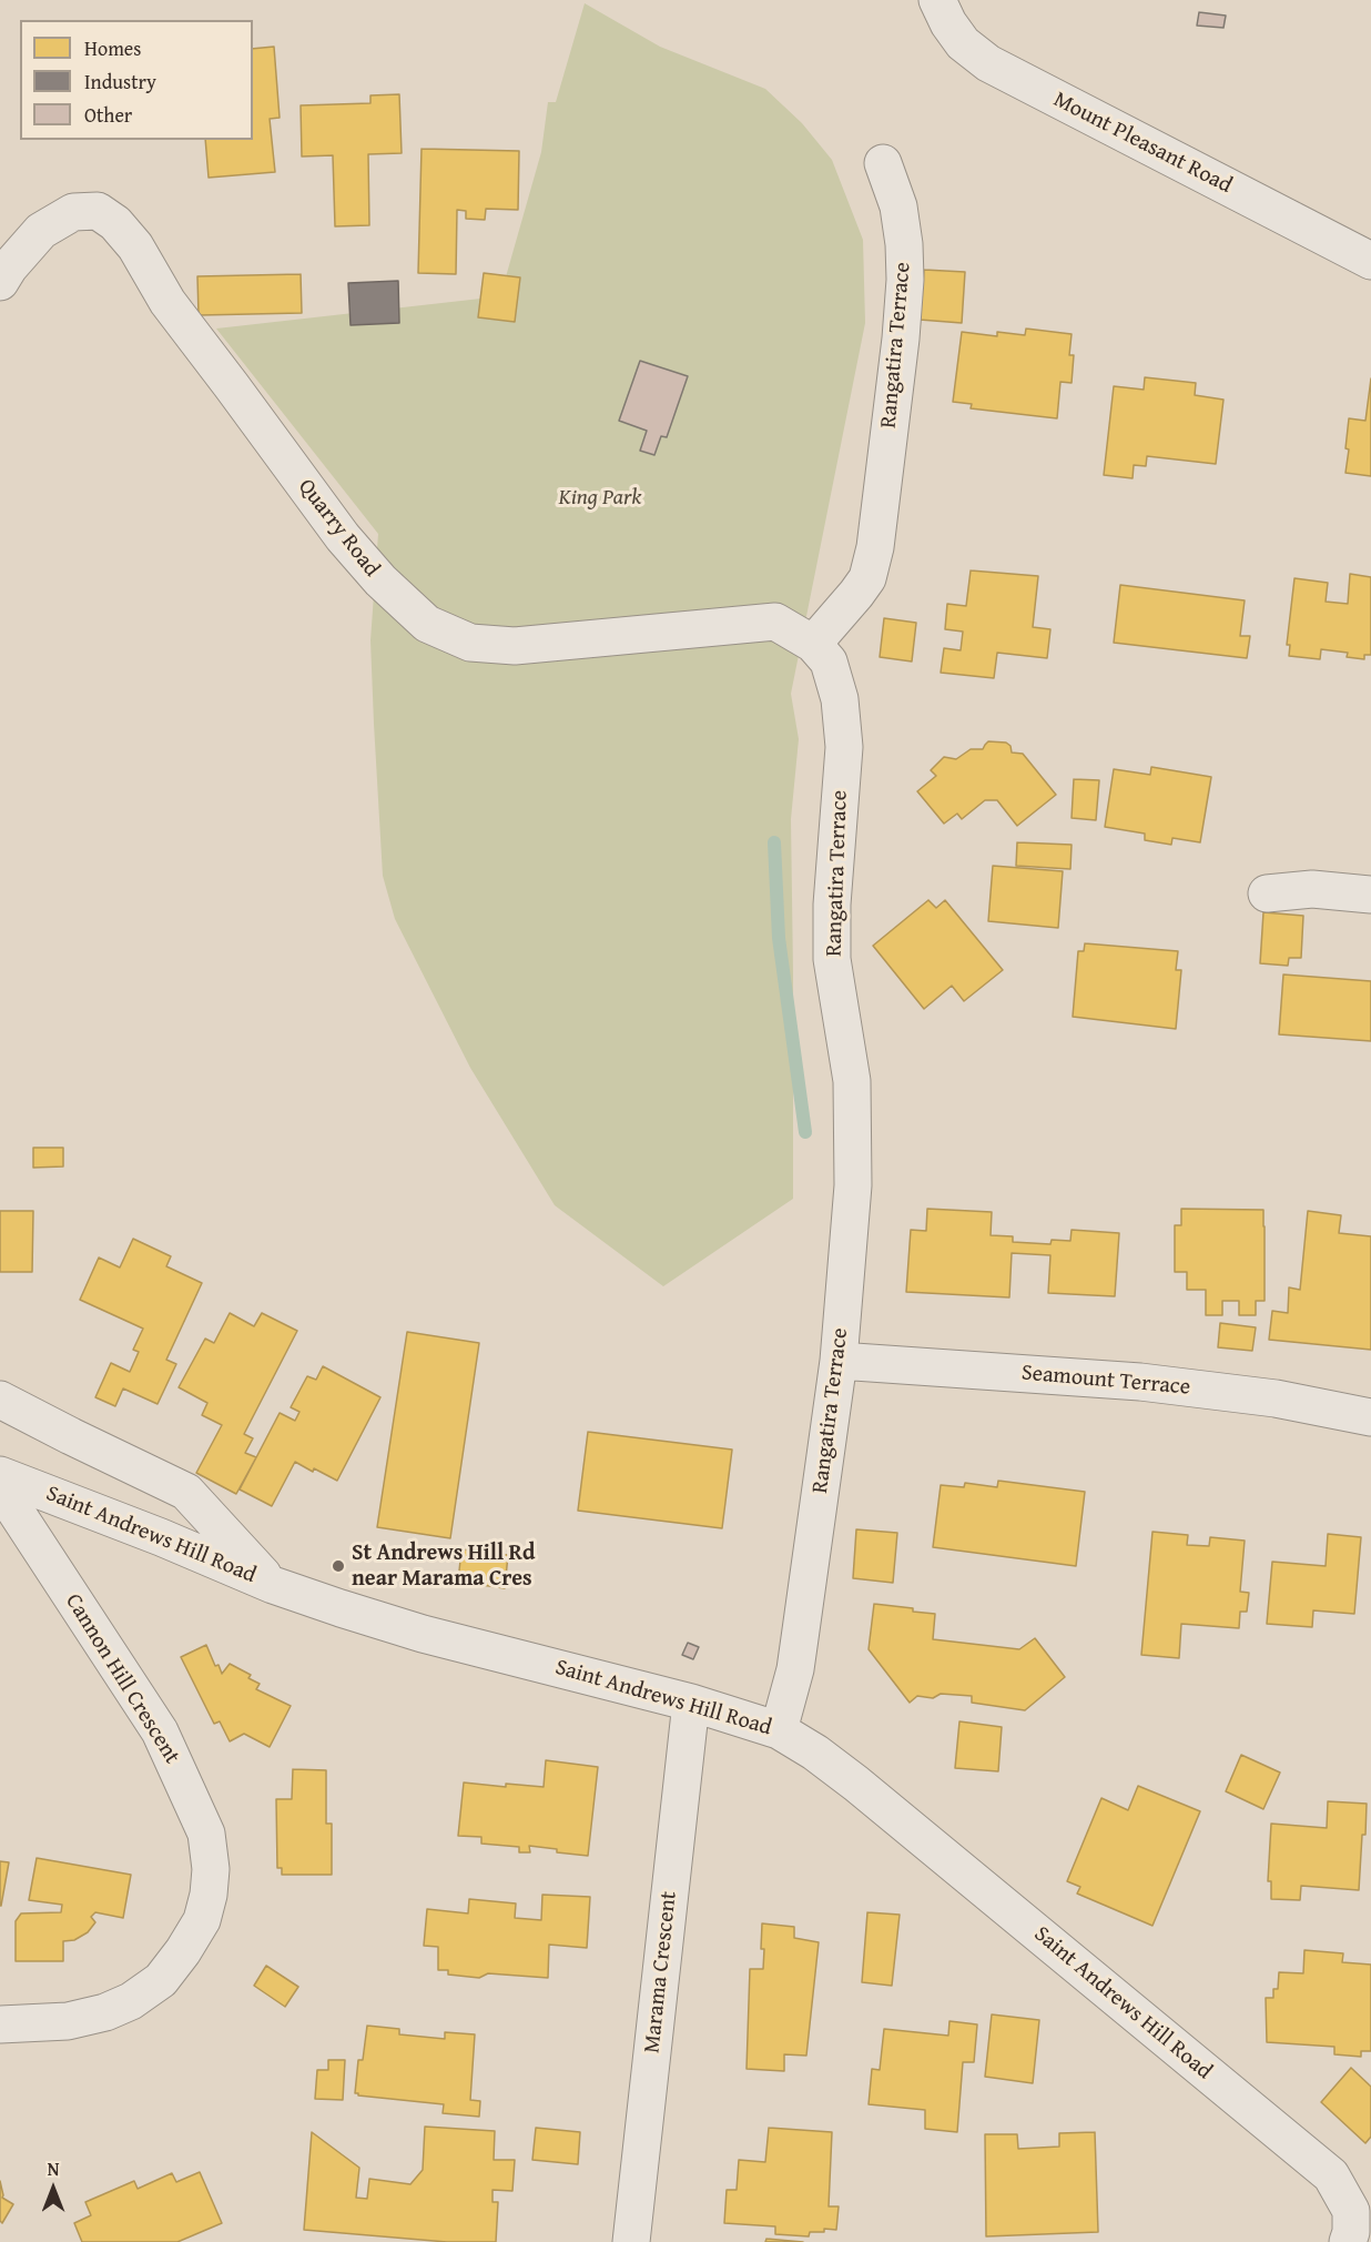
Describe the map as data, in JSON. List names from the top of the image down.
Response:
{
  "streets": {
    "street": [
      "Mount Pleasant Road",
      "Rangatira Terrace",
      "Quarry Road",
      "Seamount Terrace",
      "Saint Andrews Hill Road",
      "Cannon Hill Crescent",
      "Marama Crescent"
    ]
  },
  "crossings": [
    ["Rangatira Terrace", "Quarry Road"],
    ["Rangatira Terrace", "Seamount Terrace"],
    ["Rangatira Terrace", "Saint Andrews Hill Road"],
    ["Saint Andrews Hill Road", "Marama Crescent"]
  ],
  "parks": ["King Park"],
  "places": ["St Andrews Hill Rd near Marama Cres"],
  "legend": ["Homes", "Industry", "Other"],
  "north": "top"
}
